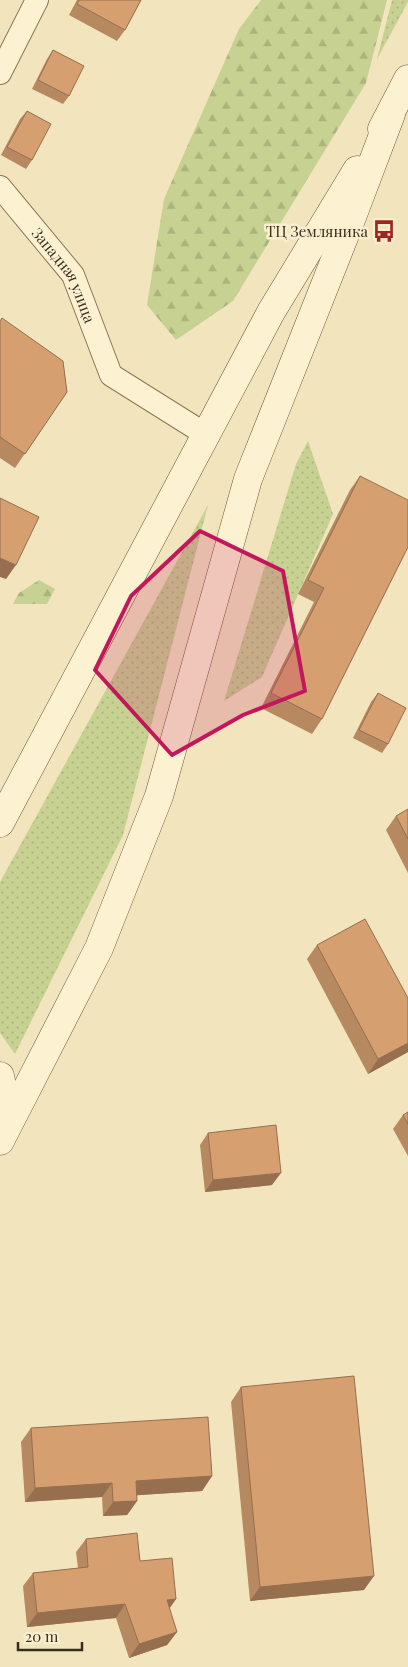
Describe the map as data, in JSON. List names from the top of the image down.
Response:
{
  "streets": {
    "street": ["Западная улица"]
  },
  "places": {
    "bus stop": ["ТЦ Земляника"]
  },
  "scale_bar": "20 m"
}
